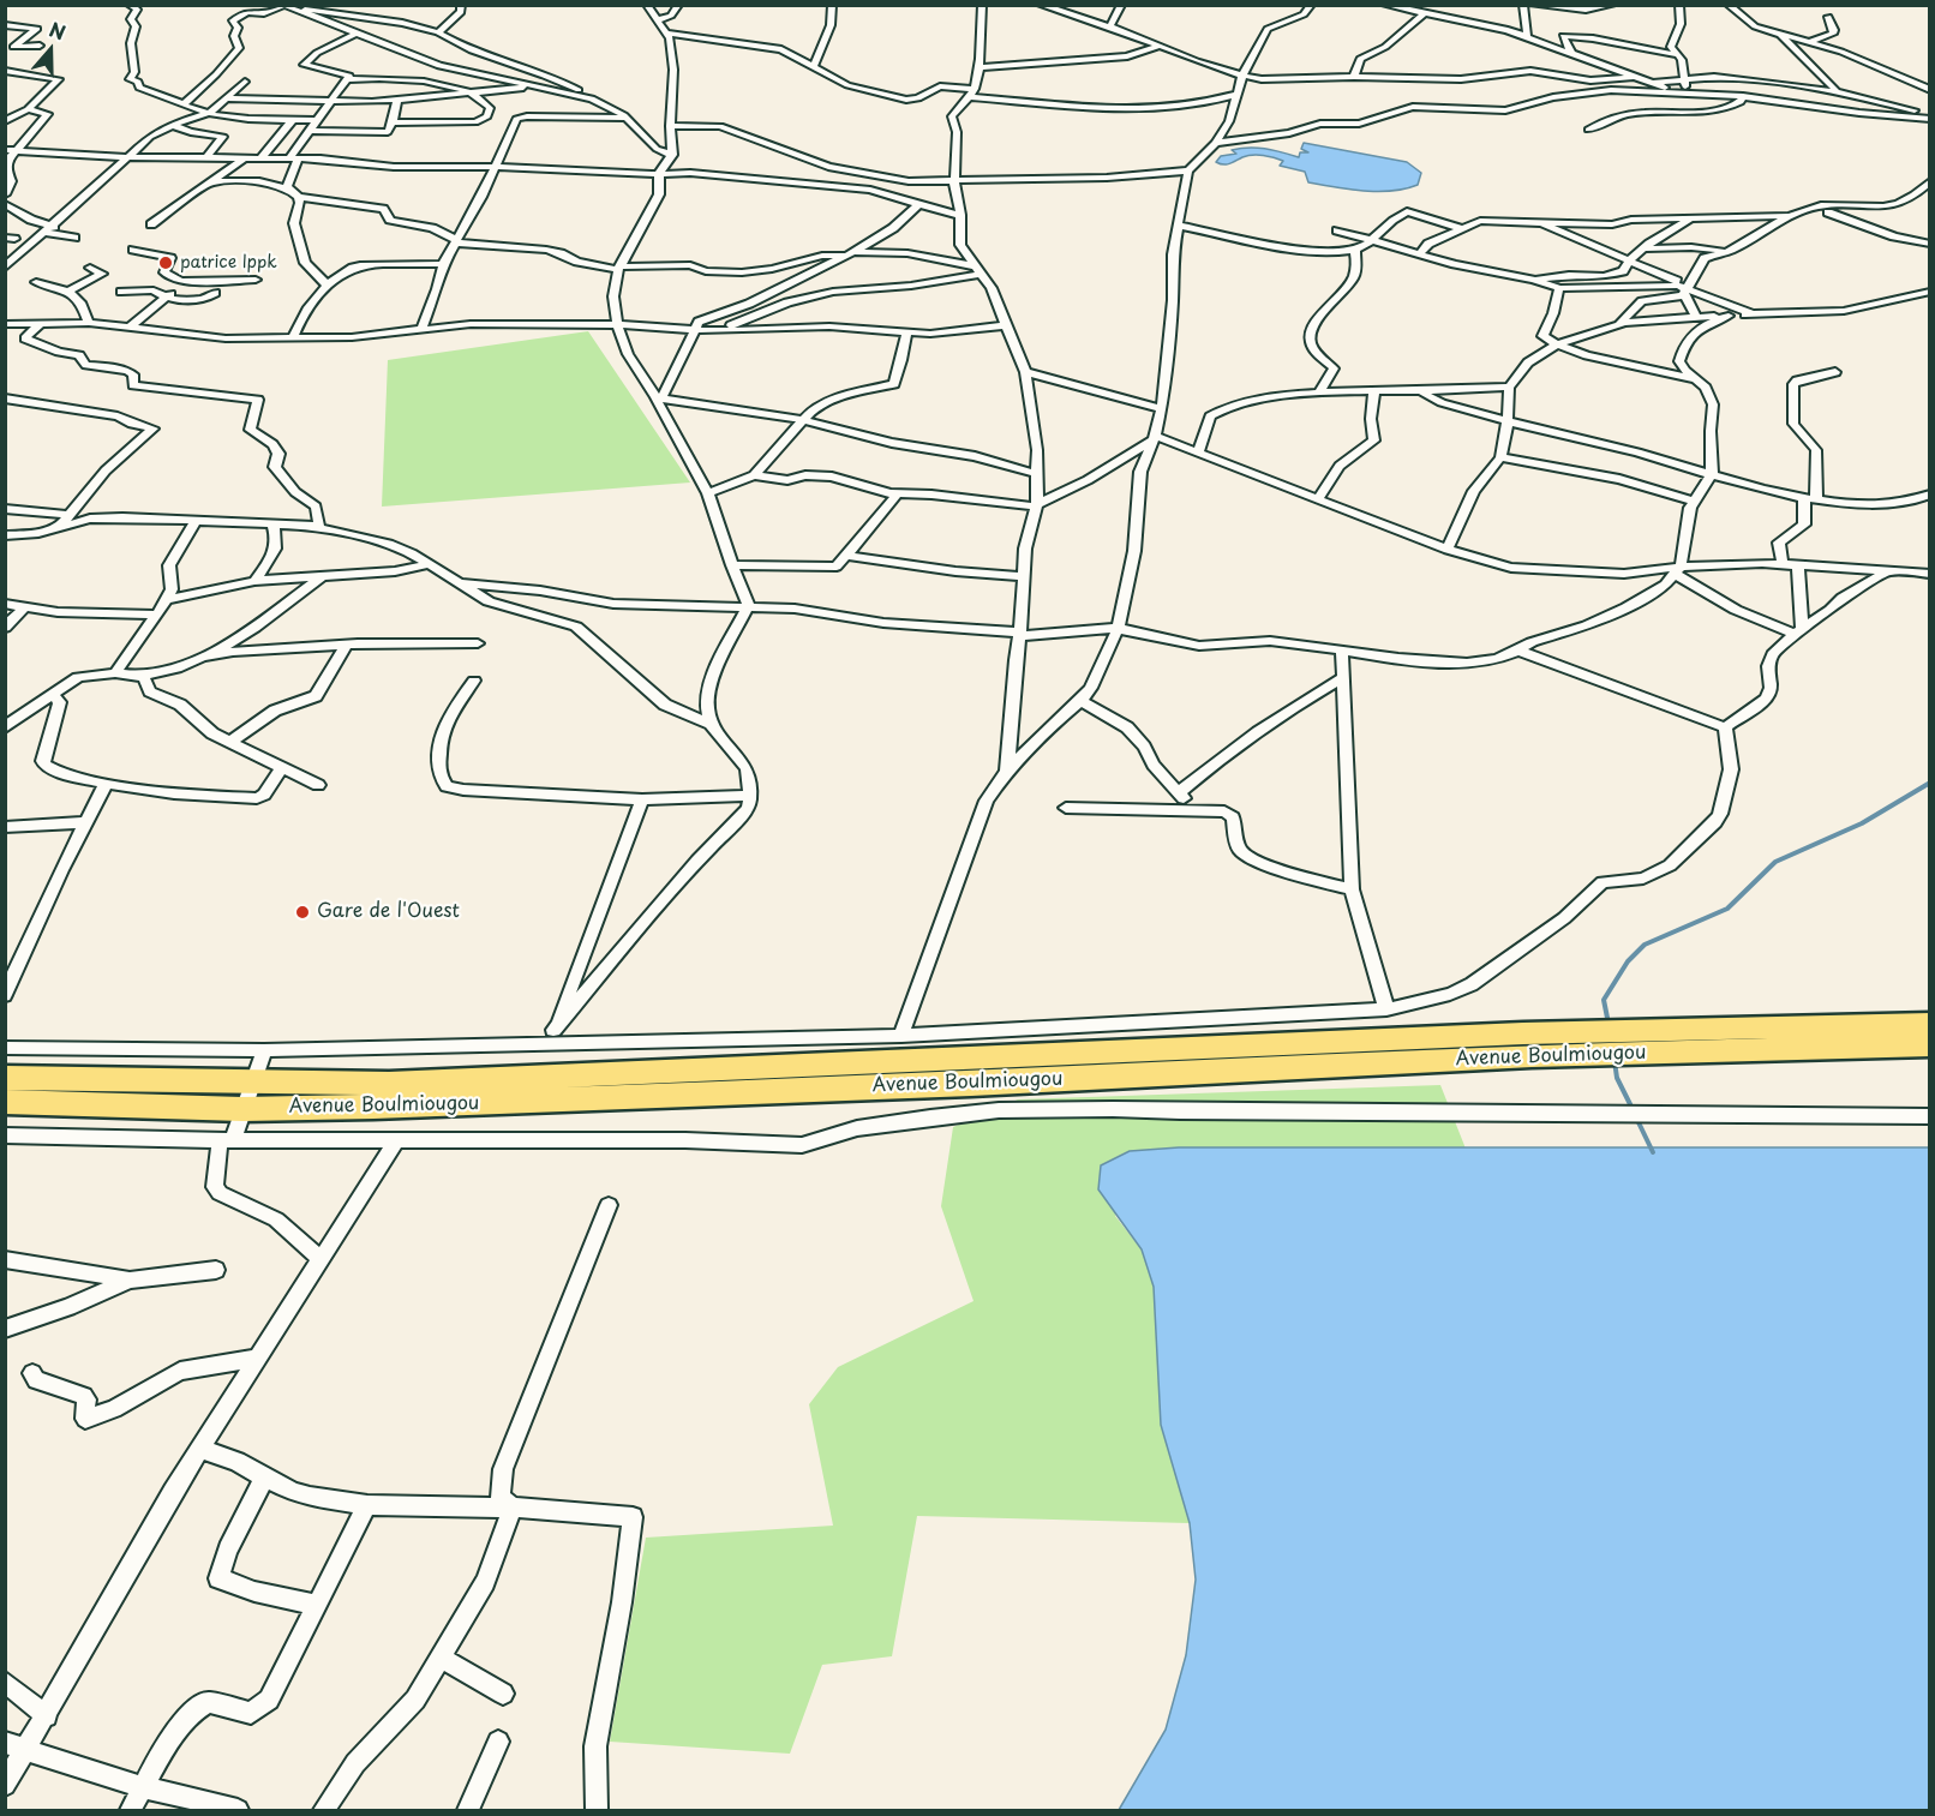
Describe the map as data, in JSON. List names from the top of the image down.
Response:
{
  "streets": {
    "highway": ["Avenue Boulmiougou"]
  },
  "places": ["patrice lppk", "Gare de l'Ouest"],
  "north": "top"
}
